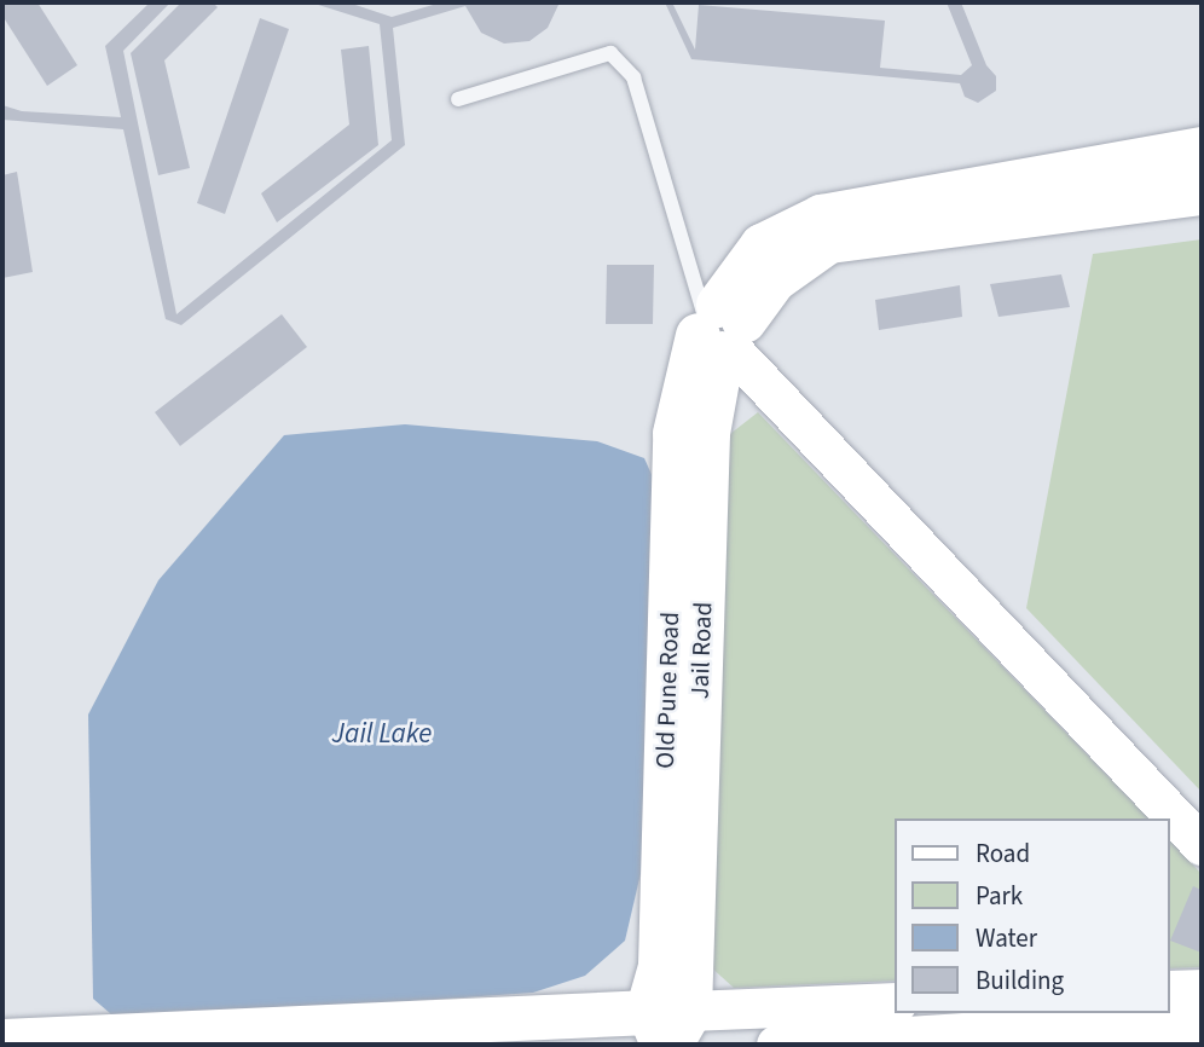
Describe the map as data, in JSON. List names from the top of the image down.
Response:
{
  "streets": {
    "main road": ["Old Pune Road"]
  },
  "water": ["Jail Lake"],
  "legend": [
    "Road",
    "Park",
    "Water",
    "Building"
  ]
}
